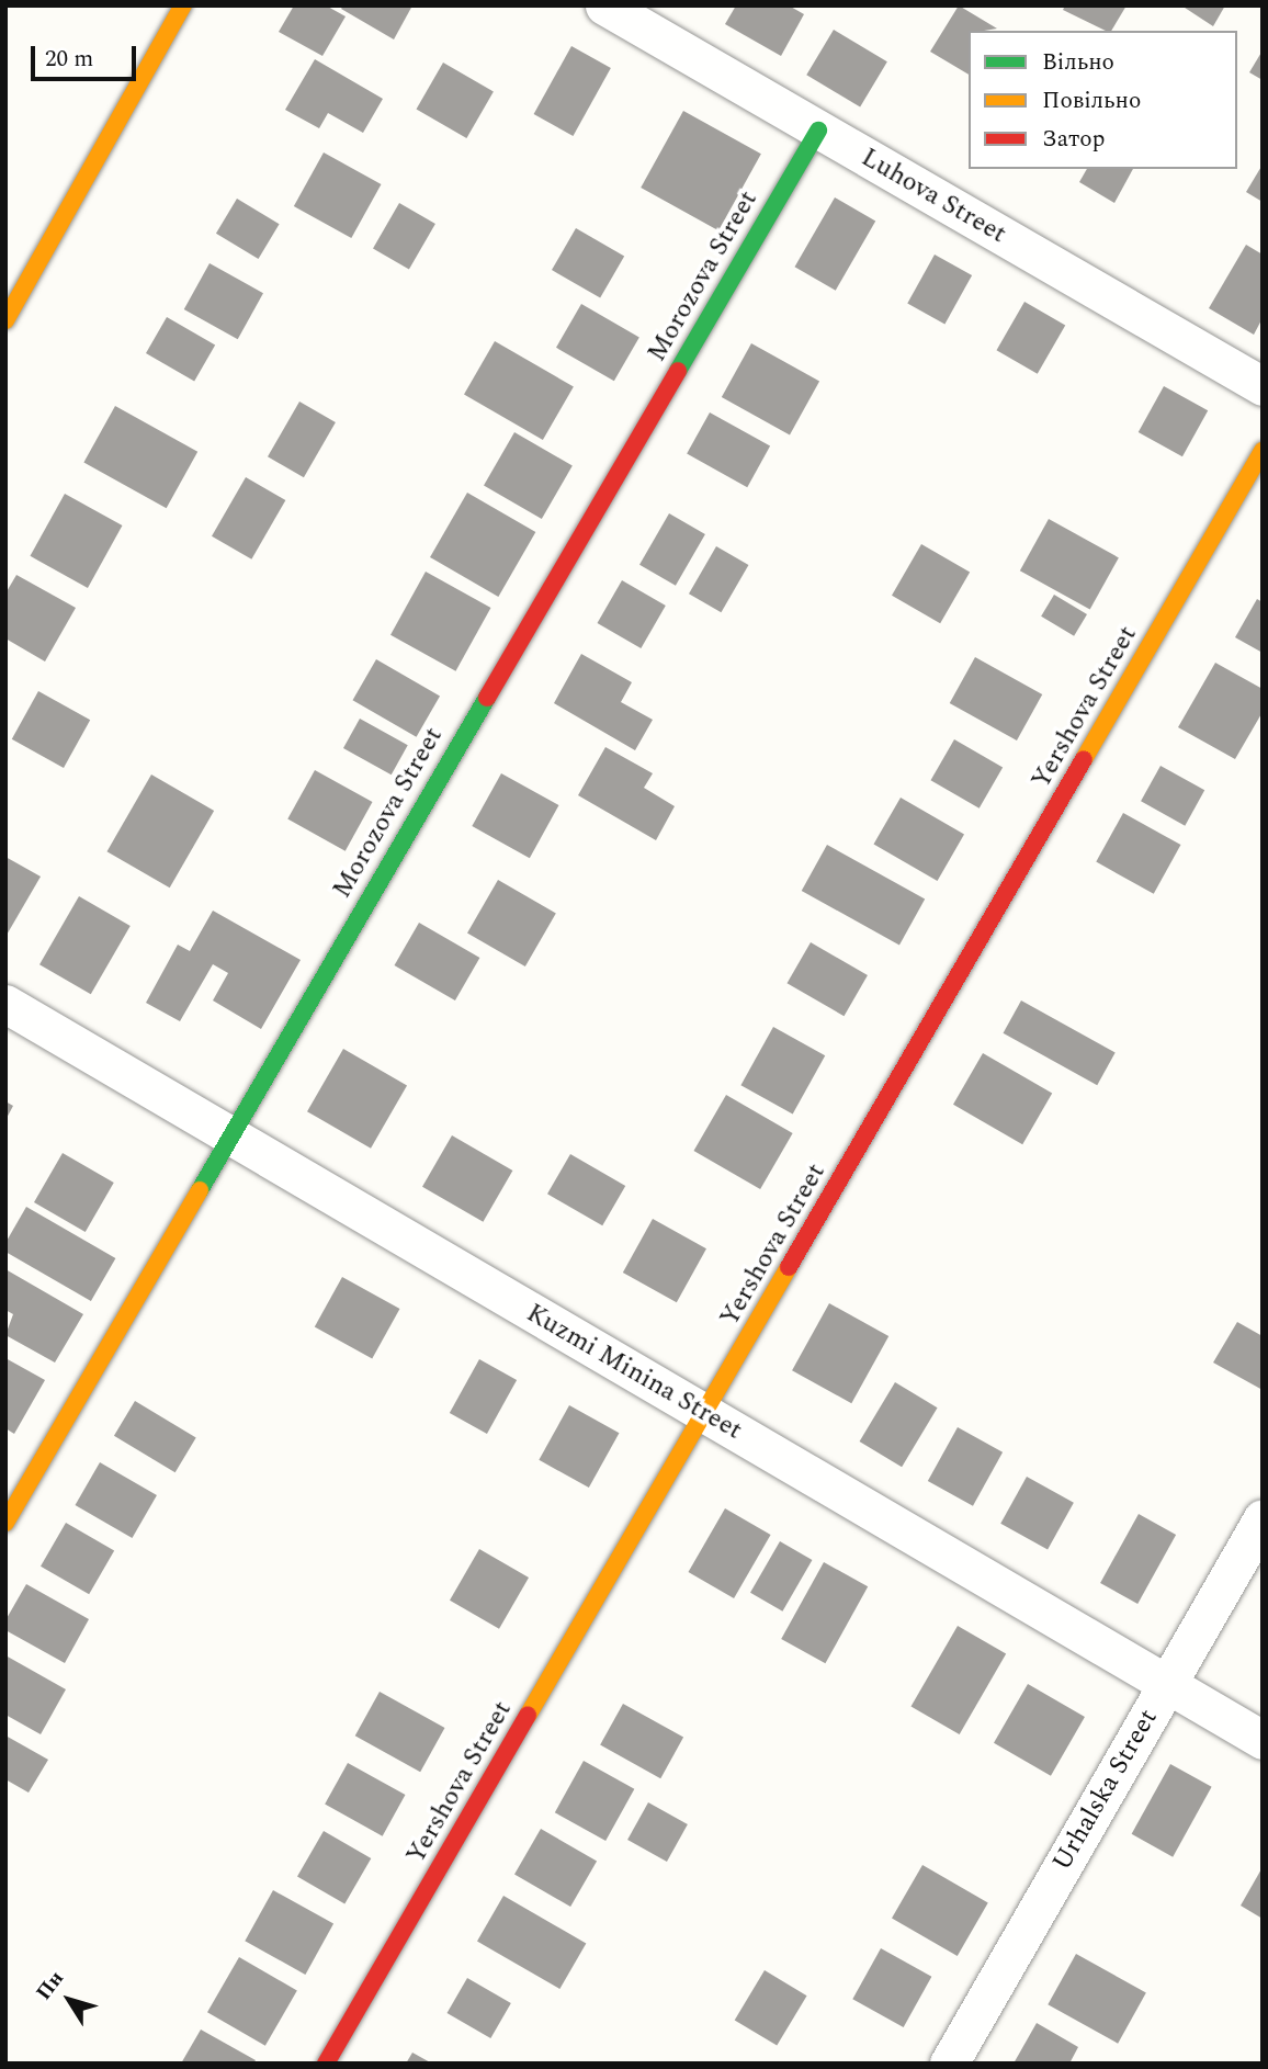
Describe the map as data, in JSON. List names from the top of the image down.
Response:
{
  "streets": {
    "street": [
      "Luhova Street",
      "Morozova Street",
      "Yershova Street",
      "Kuzmi Minina Street",
      "Urhalska Street"
    ]
  },
  "crossings": [
    ["Luhova Street", "Morozova Street"],
    ["Morozova Street", "Kuzmi Minina Street"],
    ["Yershova Street", "Kuzmi Minina Street"],
    ["Kuzmi Minina Street", "Urhalska Street"]
  ],
  "legend": ["Вільно", "Повільно", "Затор"],
  "scale_bar": "20 m",
  "north": "top left"
}
